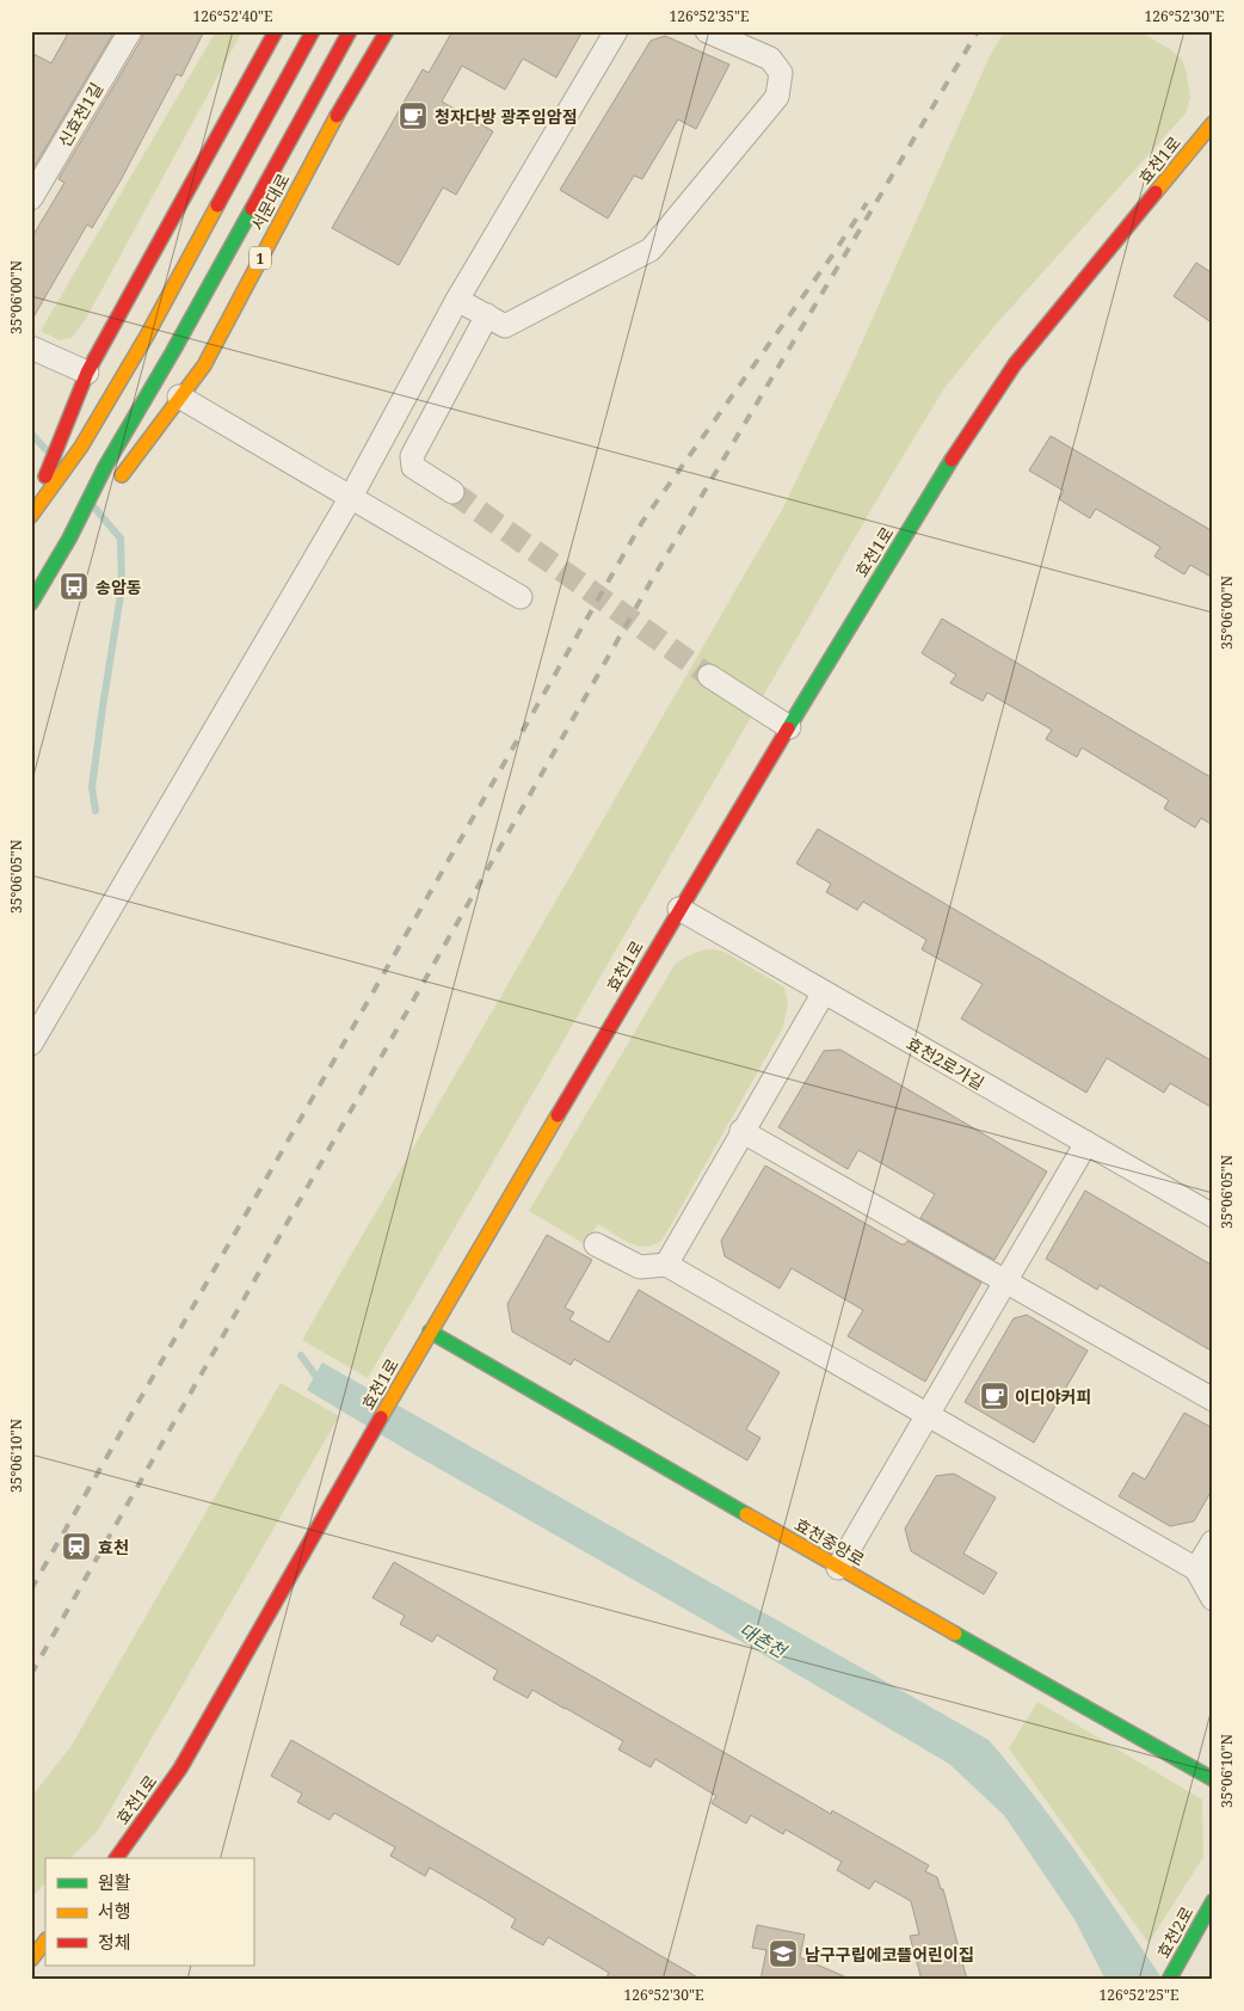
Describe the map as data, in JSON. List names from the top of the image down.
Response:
{
  "streets": {
    "street": [
      "신효천1길",
      "효천1로",
      "서문대로",
      "1",
      "효천2로가길",
      "효천중앙로",
      "효천2로"
    ]
  },
  "crossings": [
    ["효천1로", "효천2로가길"],
    ["효천1로", "효천중앙로"]
  ],
  "water": ["대촌천"],
  "places": {
    "cafe": ["청자다방 광주임암점", "이디야커피"],
    "bus stop": ["송암동"],
    "station": ["효천"],
    "school or university": ["남구구립에코뜰어린이집"]
  },
  "legend": ["원활", "서행", "정체"],
  "coordinates": [
    "126°52'40\"E",
    "126°52'35\"E",
    "126°52'30\"E",
    "35°06'00\"N",
    "35°06'05\"N",
    "35°06'10\"N",
    "126°52'25\"E"
  ]
}
